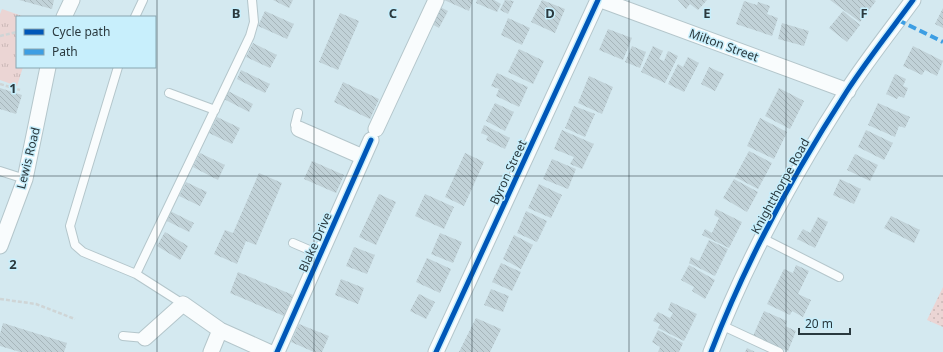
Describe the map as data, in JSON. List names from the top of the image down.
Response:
{
  "streets": {
    "street": [
      "Milton Street",
      "Lewis Road",
      "Byron Street",
      "Knightthorpe Road",
      "Blake Drive"
    ]
  },
  "crossings": [
    ["Milton Street", "Byron Street"],
    ["Milton Street", "Knightthorpe Road"]
  ],
  "legend": ["Cycle path", "Path"],
  "scale_bar": "20 m",
  "grid": {
    "columns": [
      "B",
      "C",
      "D",
      "E",
      "F"
    ],
    "rows": ["1", "2"]
  }
}
